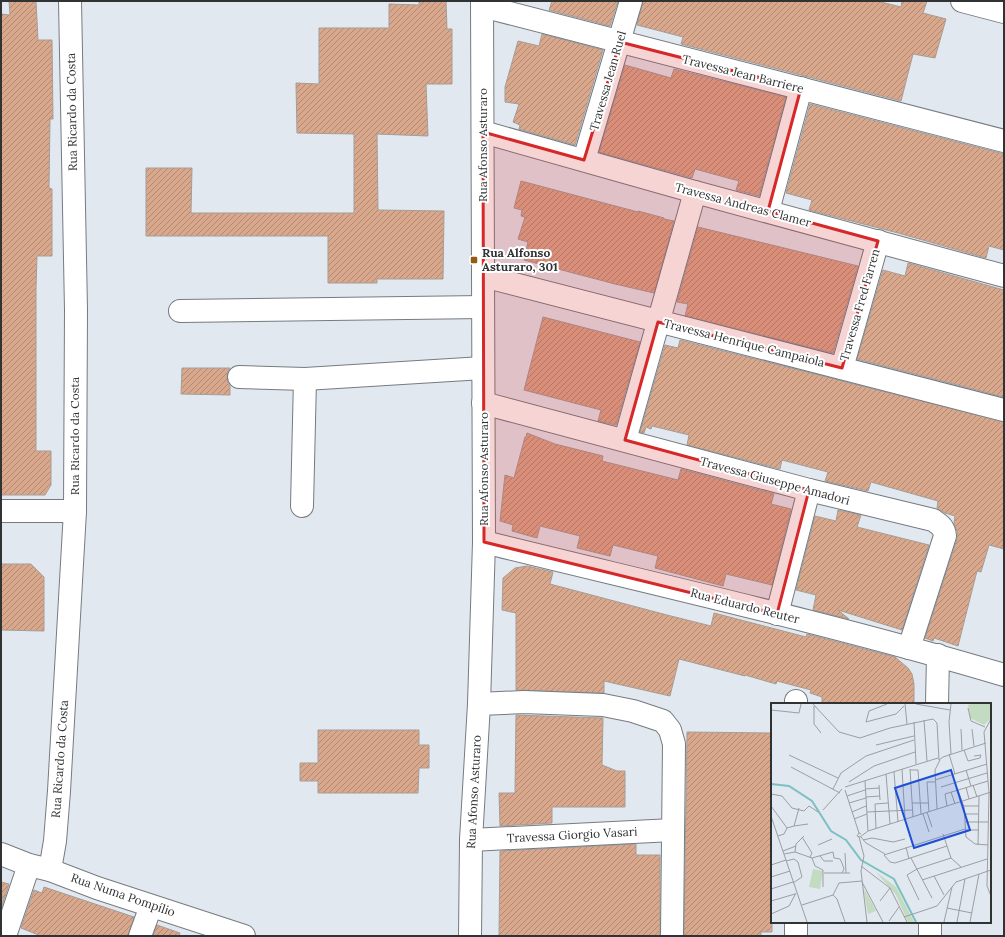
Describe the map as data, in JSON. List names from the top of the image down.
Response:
{
  "streets": {
    "street": [
      "Travessa Jean Barriere",
      "Travessa Jean Ruel",
      "Rua Ricardo da Costa",
      "Rua Afonso Asturaro",
      "Travessa Andreas Clamer",
      "Travessa Fred Farren",
      "Travessa Henrique Campaiola",
      "Travessa Giuseppe Amadori",
      "Rua Eduardo Reuter",
      "Travessa Giorgio Vasari",
      "Rua Numa Pompílio"
    ]
  },
  "crossings": [
    ["Travessa Jean Barriere", "Travessa Jean Ruel"],
    ["Travessa Jean Barriere", "Rua Afonso Asturaro"],
    ["Travessa Jean Ruel", "Travessa Andreas Clamer"],
    ["Rua Ricardo da Costa", "Rua Numa Pompílio"],
    ["Rua Afonso Asturaro", "Travessa Andreas Clamer"],
    ["Rua Afonso Asturaro", "Travessa Henrique Campaiola"],
    ["Rua Afonso Asturaro", "Travessa Giuseppe Amadori"],
    ["Rua Afonso Asturaro", "Rua Eduardo Reuter"],
    ["Rua Afonso Asturaro", "Travessa Giorgio Vasari"],
    ["Travessa Andreas Clamer", "Travessa Fred Farren"],
    ["Travessa Fred Farren", "Travessa Henrique Campaiola"],
    ["Travessa Giuseppe Amadori", "Rua Eduardo Reuter"]
  ],
  "places": {
    "transit": ["Rua Alfonso Asturaro, 301"]
  }
}
